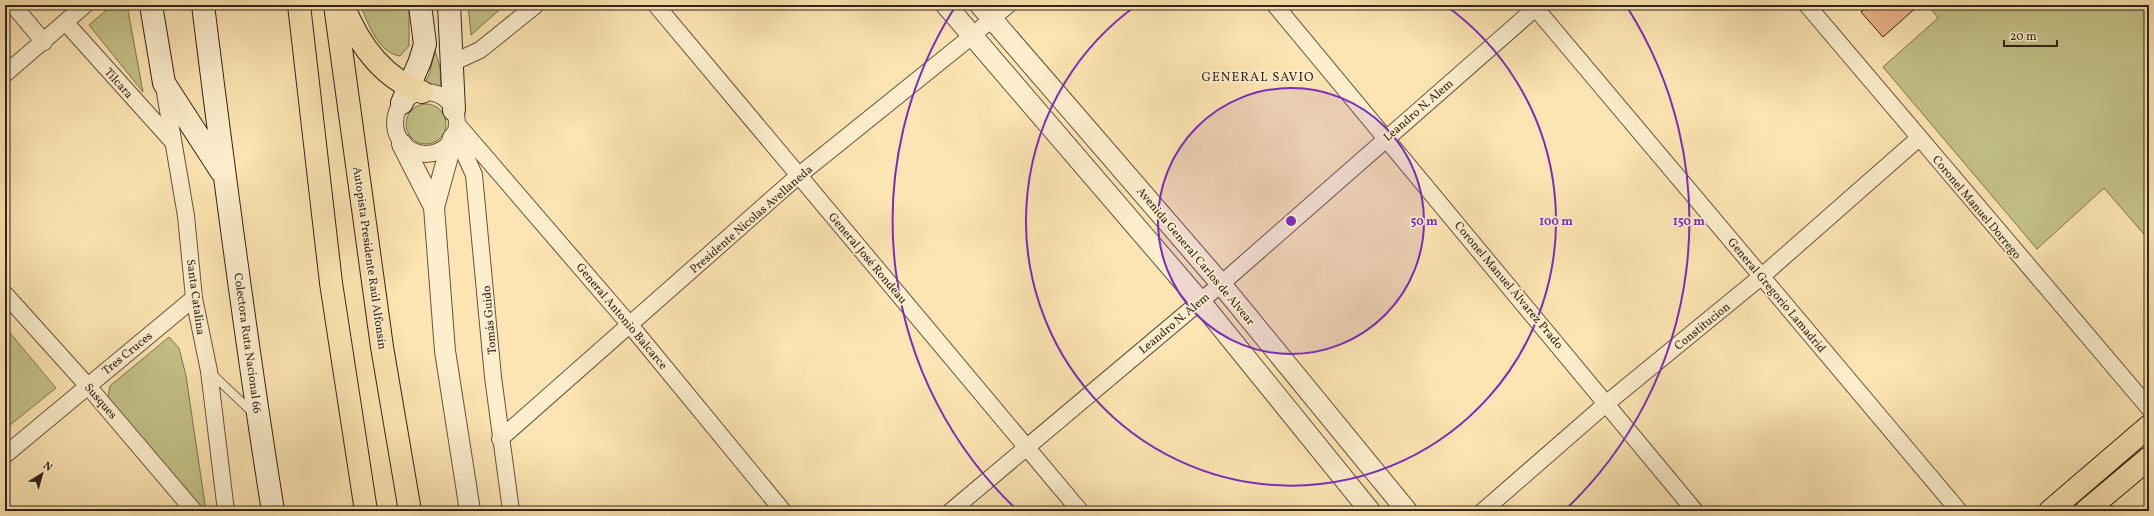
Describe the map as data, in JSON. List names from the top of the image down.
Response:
{
  "streets": {
    "main road": ["Autopista Presidente Raúl Alfonsín", "Colectora Ruta Nacional 66"],
    "street": [
      "Tilcara",
      "Leandro N. Alem",
      "Coronel Manuel Dorrego",
      "Presidente Nicolas Avellaneda",
      "Avenida General Carlos de Alvear",
      "General José Rondeau",
      "Coronel Manuel Álvarez Prado",
      "General Gregorio Lamadrid",
      "Santa Catalina",
      "General Antonio Balcarce",
      "Tomás Guido",
      "Constitucion",
      "Tres Cruces",
      "Susques"
    ]
  },
  "crossings": [
    ["Tilcara", "Santa Catalina"],
    ["Leandro N. Alem", "Avenida General Carlos de Alvear"],
    ["Leandro N. Alem", "General José Rondeau"],
    ["Leandro N. Alem", "Coronel Manuel Álvarez Prado"],
    ["Leandro N. Alem", "General Gregorio Lamadrid"],
    ["Coronel Manuel Dorrego", "Constitucion"],
    ["Presidente Nicolas Avellaneda", "Avenida General Carlos de Alvear"],
    ["Presidente Nicolas Avellaneda", "General José Rondeau"],
    ["Presidente Nicolas Avellaneda", "General Antonio Balcarce"],
    ["Presidente Nicolas Avellaneda", "Tomás Guido"],
    ["Coronel Manuel Álvarez Prado", "Constitucion"],
    ["General Gregorio Lamadrid", "Constitucion"],
    ["Santa Catalina", "Colectora Ruta Nacional 66"],
    ["Santa Catalina", "Tres Cruces"],
    ["General Antonio Balcarce", "Tomás Guido"],
    ["Tres Cruces", "Susques"]
  ],
  "districts": ["GENERAL SAVIO"],
  "scale_bar": "20 m",
  "north": "top right",
  "rings": ["50 m", "100 m", "150 m"]
}
